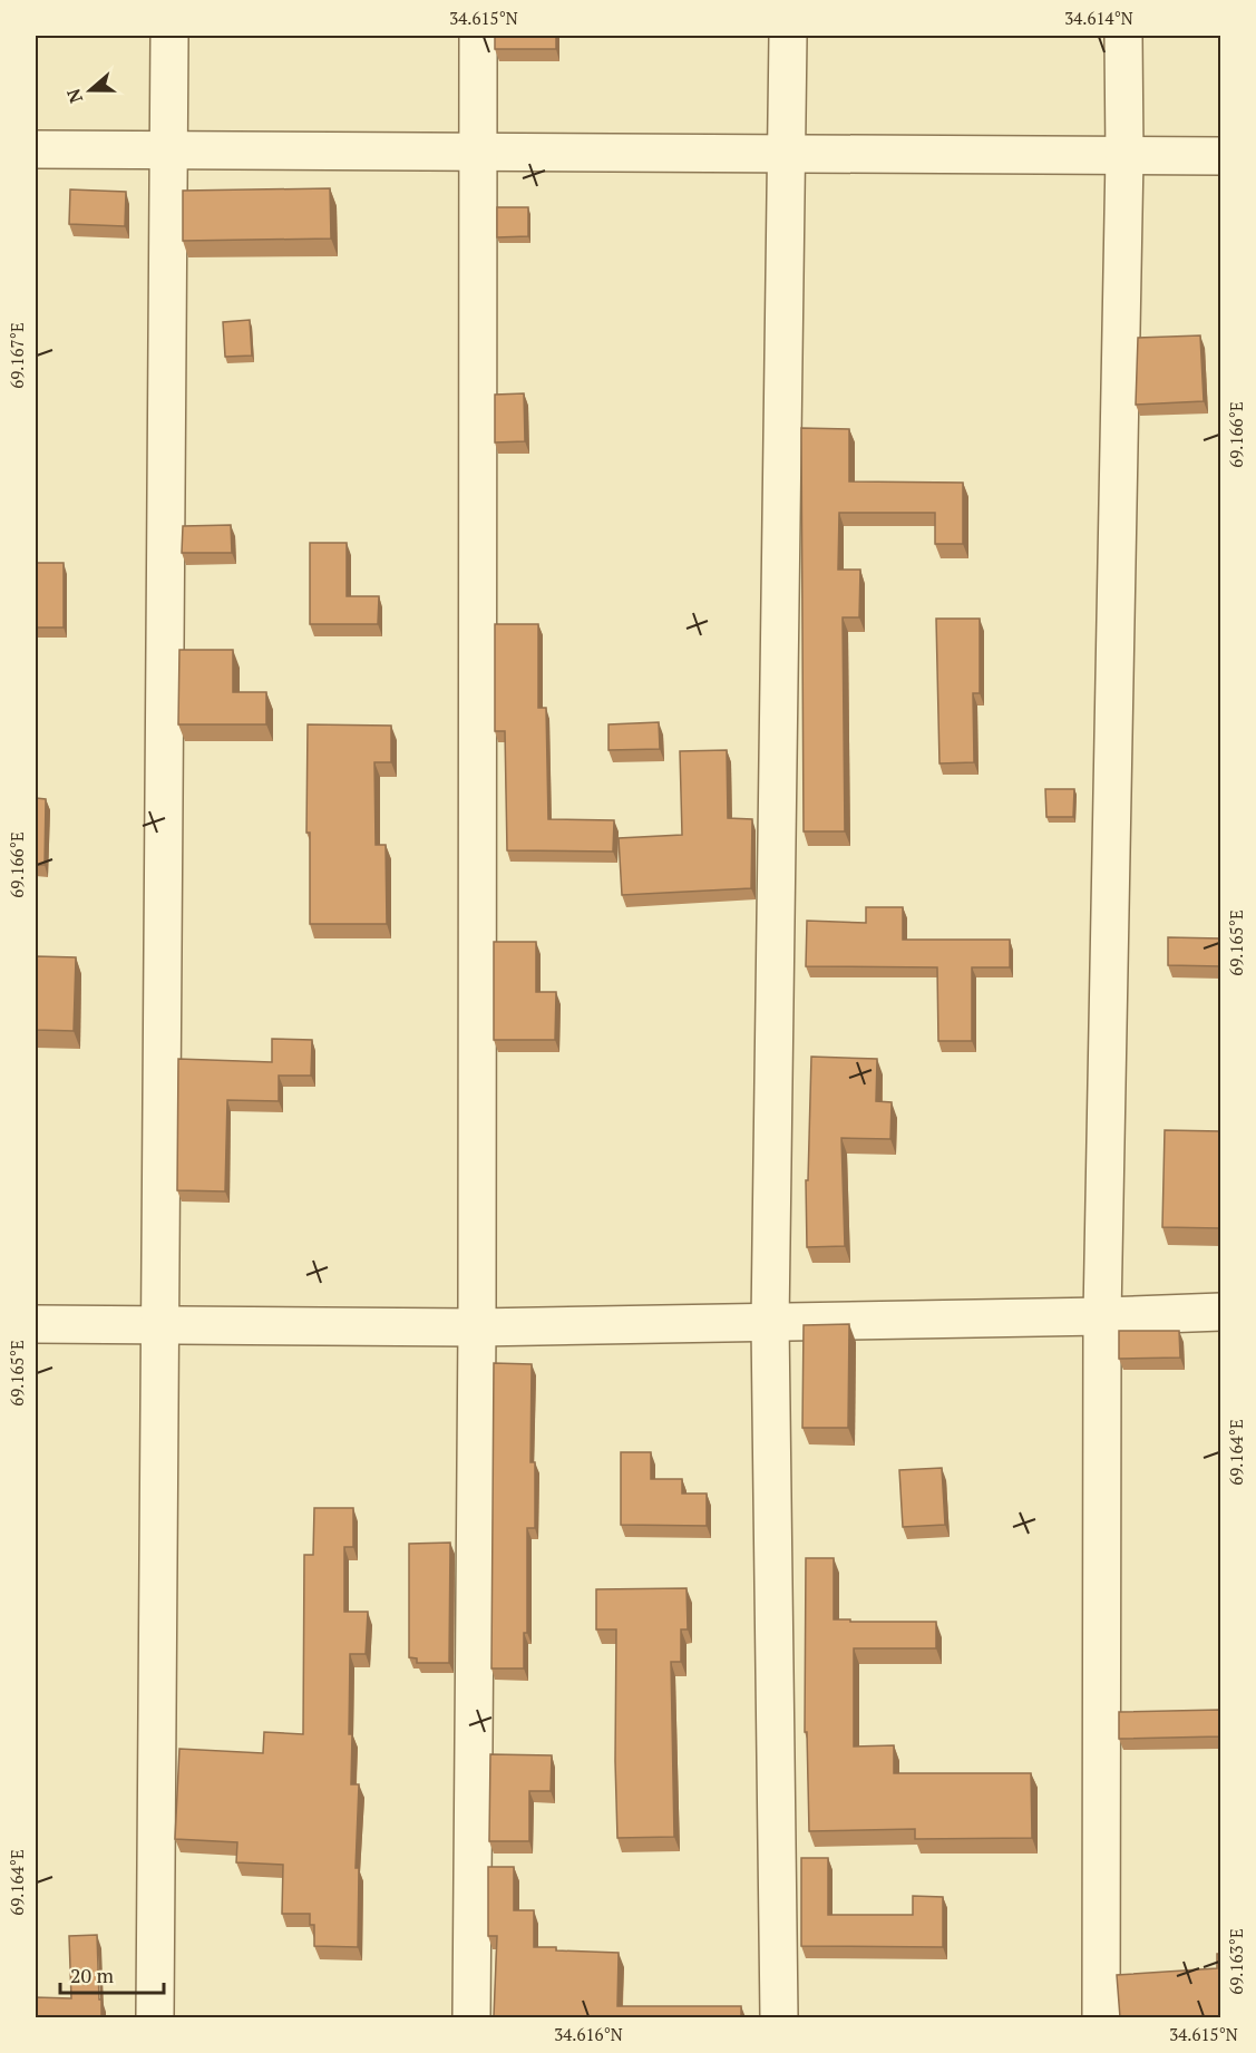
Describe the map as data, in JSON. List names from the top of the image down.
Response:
{
  "scale_bar": "20 m",
  "north": "left",
  "coordinates": [
    "34.615°N",
    "34.614°N",
    "69.167°E",
    "69.166°E",
    "69.165°E",
    "69.164°E",
    "69.163°E",
    "34.616°N"
  ]
}
